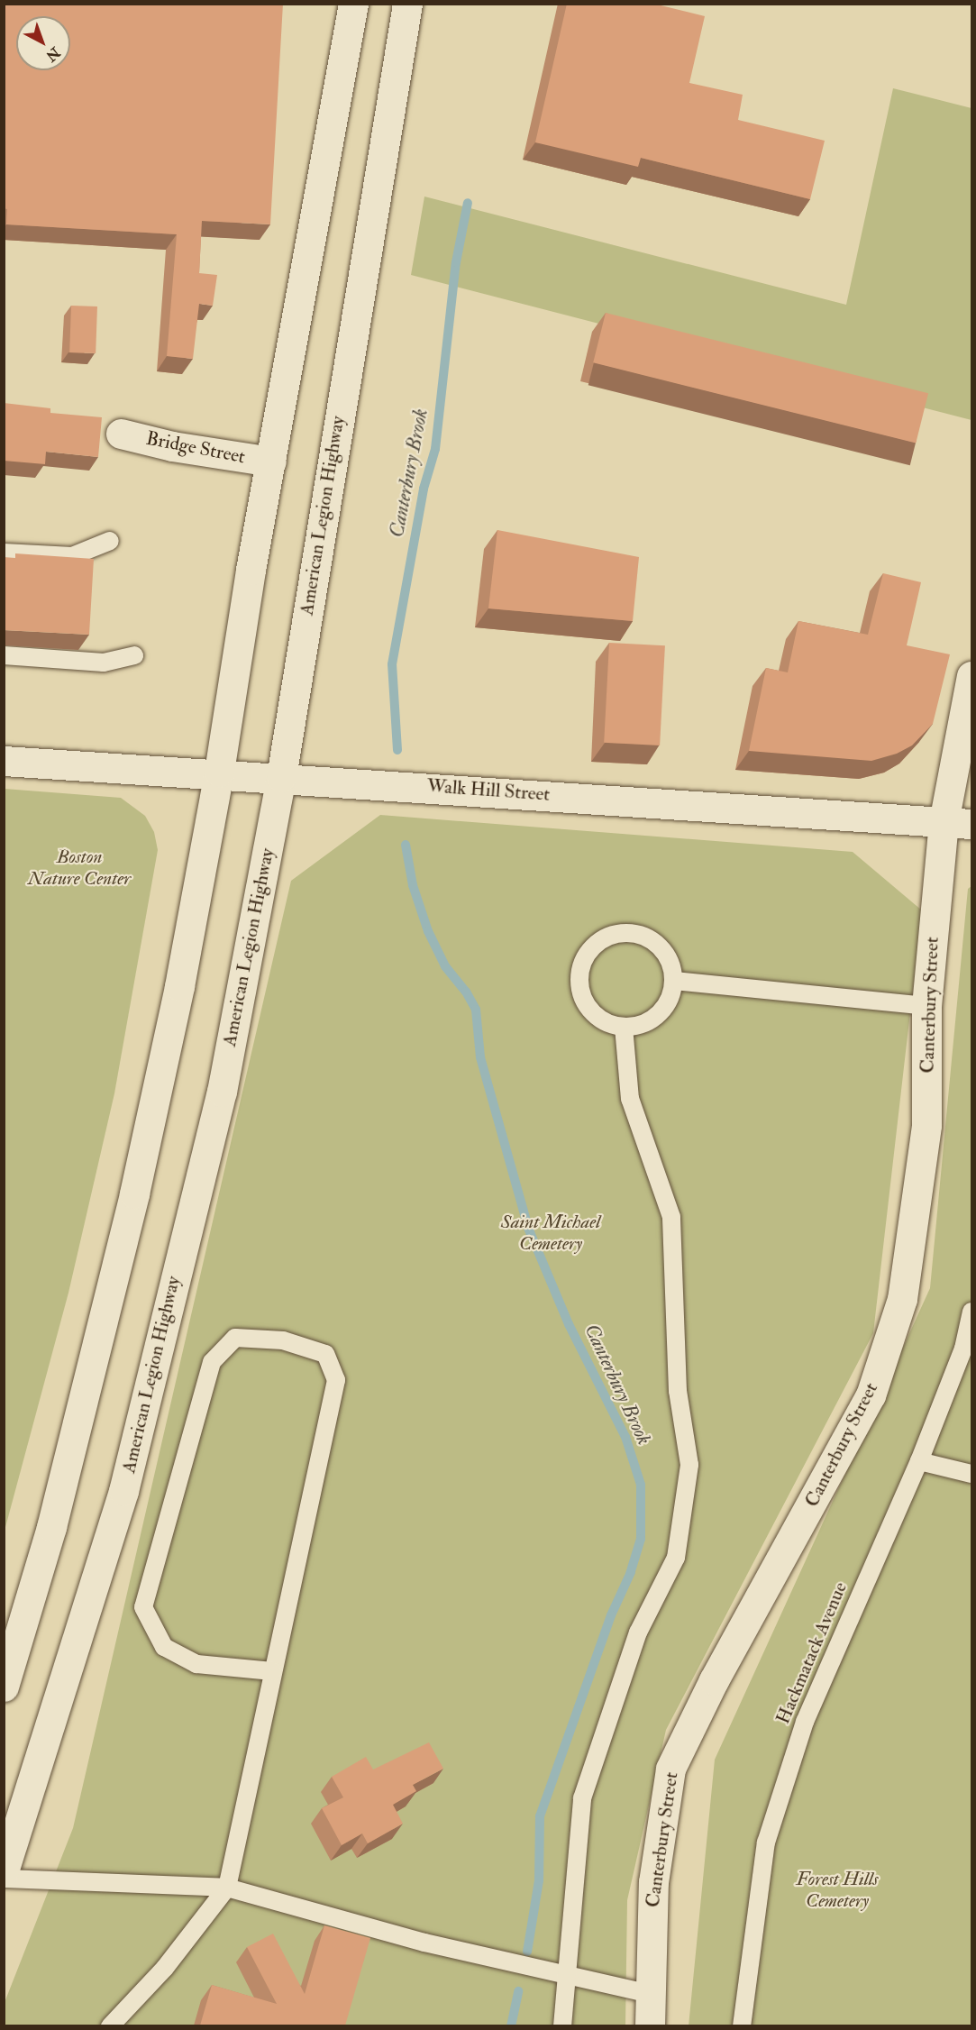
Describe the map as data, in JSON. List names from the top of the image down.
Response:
{
  "streets": {
    "main road": [
      "Bridge Street",
      "American Legion Highway",
      "Walk Hill Street",
      "Canterbury Street"
    ],
    "lane": ["Hackmatack Avenue"]
  },
  "crossings": [
    ["American Legion Highway", "Walk Hill Street"],
    ["Walk Hill Street", "Canterbury Street"]
  ],
  "water": ["Canterbury Brook"],
  "parks": ["Boston Nature Center", "Saint Michael Cemetery", "Forest Hills Cemetery"],
  "north": "bottom right"
}
